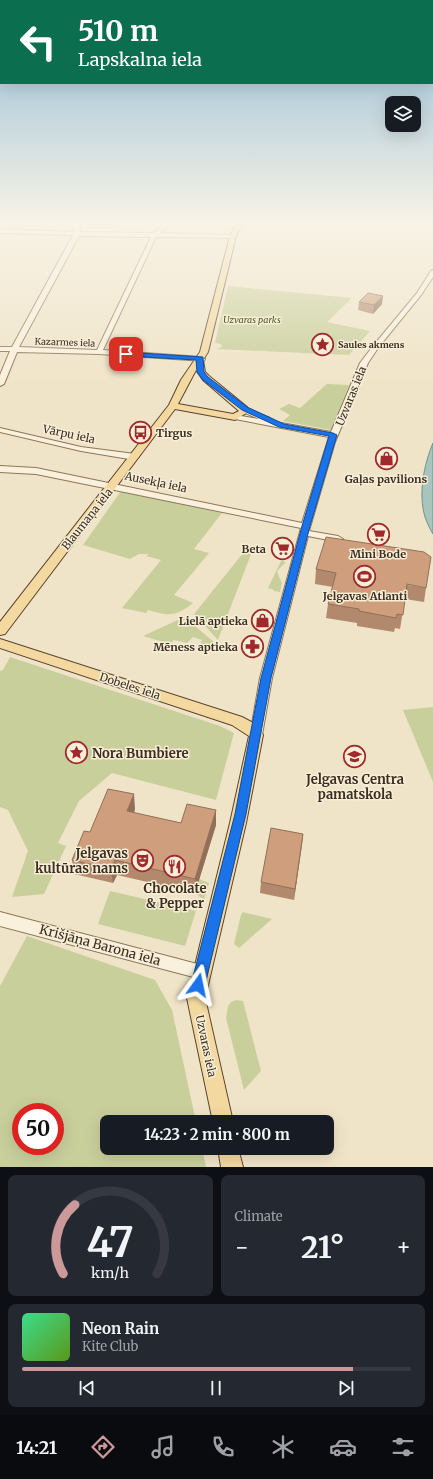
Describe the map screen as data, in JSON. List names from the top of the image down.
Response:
{
  "streets": {
    "main road": ["Uzvaras iela", "Blaumaņa iela", "Dobeles iela"],
    "street": [
      "Kazarmes iela",
      "Vārpu iela",
      "Ausekļa iela",
      "Krišjāņa Barona iela"
    ]
  },
  "crossings": [
    ["Kazarmes iela", "Blaumaņa iela"],
    ["Uzvaras iela", "Ausekļa iela"],
    ["Uzvaras iela", "Dobeles iela"],
    ["Uzvaras iela", "Krišjāņa Barona iela"],
    ["Vārpu iela", "Blaumaņa iela"],
    ["Ausekļa iela", "Blaumaņa iela"]
  ],
  "parks": ["Uzvaras parks"],
  "places": {
    "place": ["Saules akmens", "Nora Bumbiere"],
    "bus stop": ["Tirgus"],
    "shop": ["Gaļas pavilions", "Lielā aptieka"],
    "supermarket": ["Mini Bode", "Beta"],
    "sports": ["Jelgavas Atlanti"],
    "pharmacy": ["Mēness aptieka"],
    "school or university": ["Jelgavas Centra pamatskola"],
    "theatre": ["Jelgavas kultūras nams"],
    "restaurant": ["Chocolate & Pepper"]
  },
  "page": {
    "turn": ["510 m", "Lapskalna iela"],
    "limit": "50",
    "trip": "14:23 · 2 min · 800 m",
    "tile": "Climate",
    "heat": ["−", "21°", "+"],
    "song": ["Neon Rain", "Kite Club"],
    "tabs": "14:21",
    "gauge": ["47", "km/h"]
  }
}
